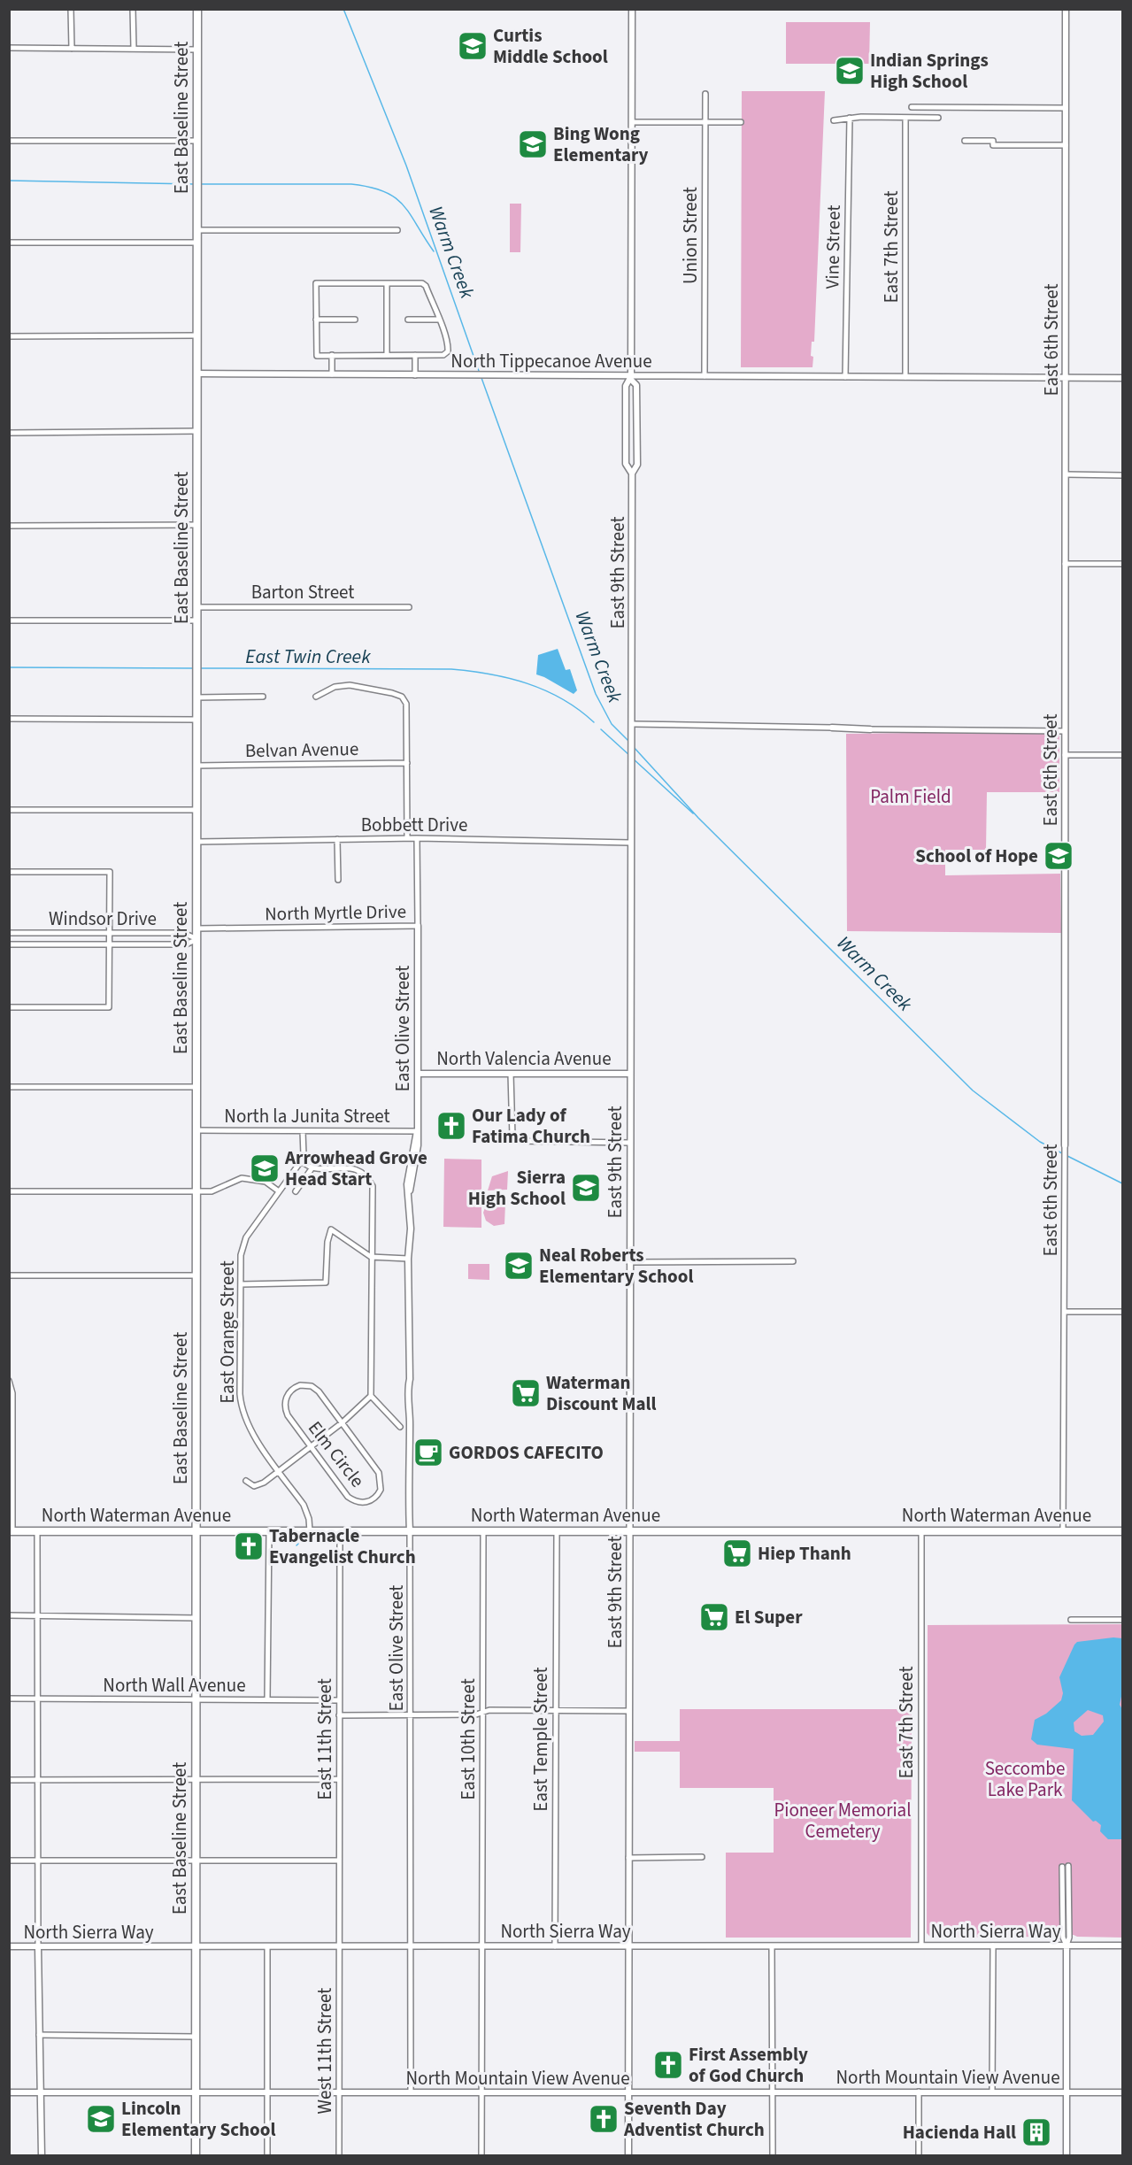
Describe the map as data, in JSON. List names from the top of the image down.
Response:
{
  "streets": {
    "main road": ["East Baseline Street", "North Waterman Avenue"],
    "street": [
      "Union Street",
      "Vine Street",
      "East 7th Street",
      "East 6th Street",
      "North Tippecanoe Avenue",
      "East 9th Street",
      "Barton Street",
      "Belvan Avenue",
      "Bobbett Drive",
      "North Myrtle Drive",
      "Windsor Drive",
      "East Olive Street",
      "North Valencia Avenue",
      "North la Junita Street",
      "East Orange Street",
      "Elm Circle",
      "North Wall Avenue",
      "East 11th Street",
      "East 10th Street",
      "East Temple Street",
      "North Sierra Way",
      "West 11th Street",
      "North Mountain View Avenue"
    ]
  },
  "crossings": [
    ["East Baseline Street", "North Tippecanoe Avenue"],
    ["East Baseline Street", "Barton Street"],
    ["East Baseline Street", "Belvan Avenue"],
    ["East Baseline Street", "Bobbett Drive"],
    ["East Baseline Street", "North Myrtle Drive"],
    ["East Baseline Street", "Windsor Drive"],
    ["East Baseline Street", "North la Junita Street"],
    ["East Baseline Street", "North Waterman Avenue"],
    ["East Baseline Street", "North Wall Avenue"],
    ["East Baseline Street", "North Sierra Way"],
    ["East Baseline Street", "North Mountain View Avenue"],
    ["Union Street", "North Tippecanoe Avenue"],
    ["Vine Street", "North Tippecanoe Avenue"],
    ["East 7th Street", "North Tippecanoe Avenue"],
    ["East 7th Street", "North Waterman Avenue"],
    ["East 7th Street", "North Sierra Way"],
    ["East 6th Street", "North Tippecanoe Avenue"],
    ["East 6th Street", "North Waterman Avenue"],
    ["North Tippecanoe Avenue", "East 9th Street"],
    ["East 9th Street", "Bobbett Drive"],
    ["East 9th Street", "North Valencia Avenue"],
    ["East 9th Street", "North Waterman Avenue"],
    ["East 9th Street", "North Sierra Way"],
    ["East 9th Street", "North Mountain View Avenue"],
    ["Bobbett Drive", "North Myrtle Drive"],
    ["North Myrtle Drive", "East Olive Street"],
    ["East Olive Street", "North Valencia Avenue"],
    ["East Olive Street", "North la Junita Street"],
    ["East Olive Street", "North Waterman Avenue"],
    ["East Olive Street", "North Sierra Way"],
    ["East Olive Street", "North Mountain View Avenue"],
    ["East Orange Street", "North Waterman Avenue"],
    ["North Waterman Avenue", "East 11th Street"],
    ["North Waterman Avenue", "East 10th Street"],
    ["North Waterman Avenue", "East Temple Street"],
    ["North Wall Avenue", "East 11th Street"],
    ["East 11th Street", "North Sierra Way"],
    ["East 11th Street", "West 11th Street"],
    ["East 10th Street", "North Sierra Way"],
    ["East 10th Street", "North Mountain View Avenue"],
    ["East Temple Street", "North Sierra Way"],
    ["North Sierra Way", "West 11th Street"],
    ["West 11th Street", "North Mountain View Avenue"]
  ],
  "water": ["Warm Creek", "East Twin Creek"],
  "parks": ["Palm Field", "Seccombe Lake Park", "Pioneer Memorial Cemetery"],
  "places": {
    "school or university": [
      "Curtis Middle School",
      "Indian Springs High School",
      "Bing Wong Elementary",
      "School of Hope",
      "Arrowhead Grove Head Start",
      "Sierra High School",
      "Neal Roberts Elementary School",
      "Lincoln Elementary School"
    ],
    "church": [
      "Our Lady of Fatima Church",
      "Tabernacle Evangelist Church",
      "First Assembly of God Church",
      "Seventh Day Adventist Church"
    ],
    "supermarket": ["Waterman Discount Mall", "Hiep Thanh", "El Super"],
    "cafe": ["GORDOS CAFECITO"],
    "building": ["Hacienda Hall"]
  }
}
